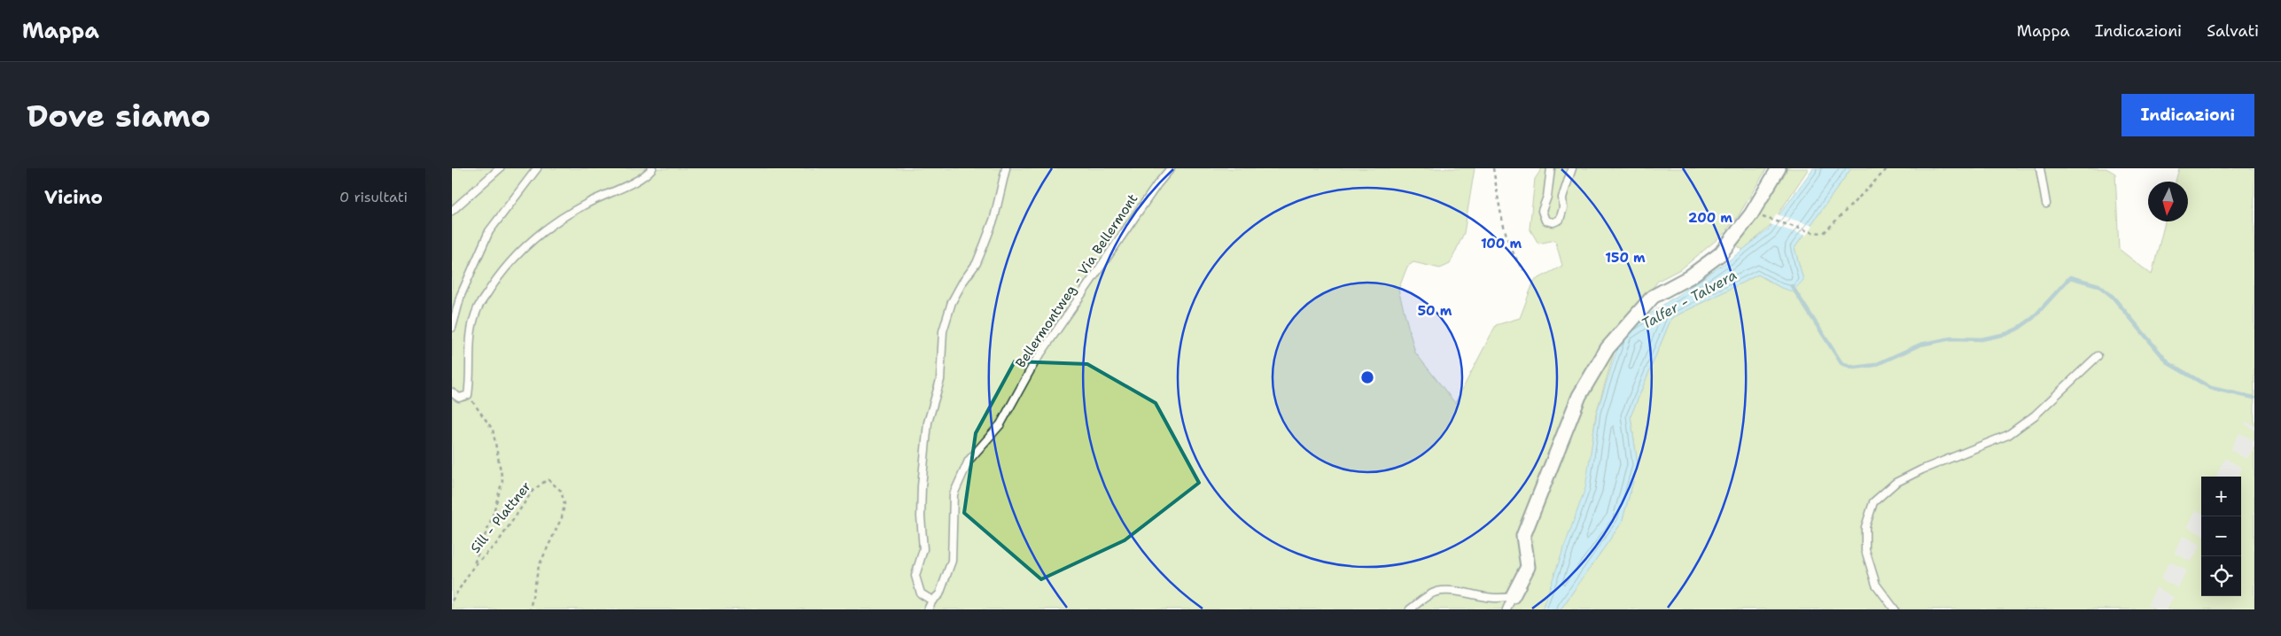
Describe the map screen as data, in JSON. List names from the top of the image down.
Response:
{
  "streets": {
    "lane": ["Bellermontweg - Via Bellermont"],
    "path": ["Sill - Plattner"]
  },
  "water": ["Talfer - Talvera"],
  "north": "bottom",
  "page": {
    "header": "Mappa",
    "nav": ["Mappa", "Indicazioni", "Salvati"],
    "buttons": "Indicazioni",
    "title": "Dove siamo",
    "heading": ["Vicino", "0 risultati"],
    "map_buttons": ["+", "−"]
  },
  "rings": [
    "200 m",
    "100 m",
    "150 m",
    "50 m"
  ]
}
